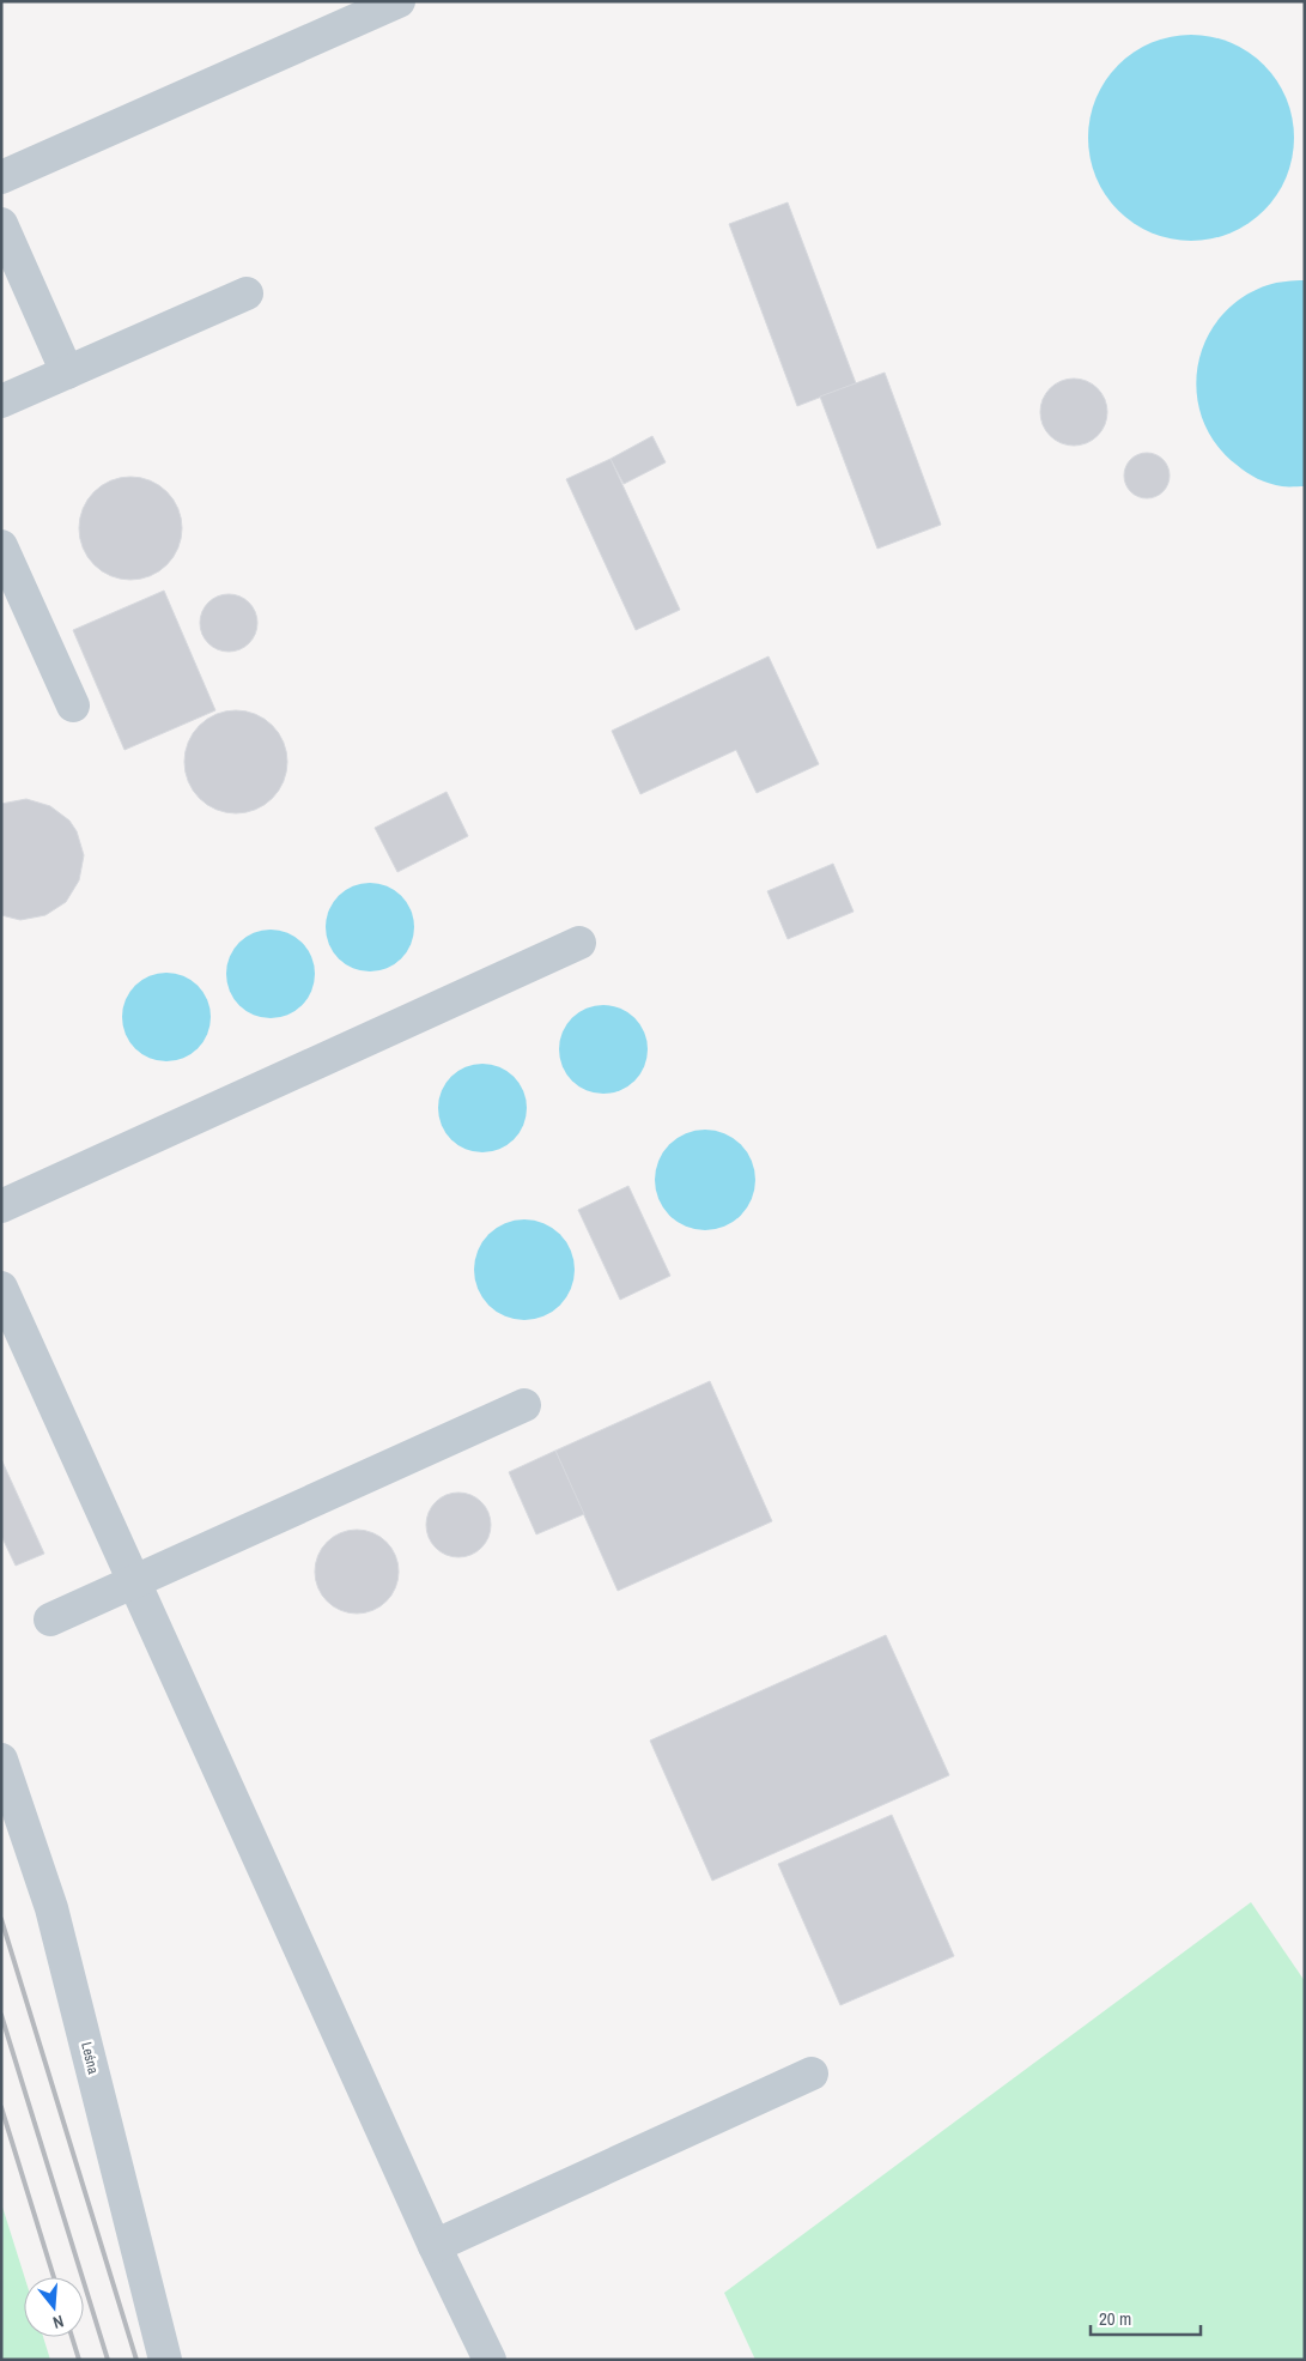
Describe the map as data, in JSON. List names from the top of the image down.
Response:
{
  "streets": {
    "street": ["Leśna"]
  },
  "scale_bar": "20 m",
  "north": "bottom"
}
